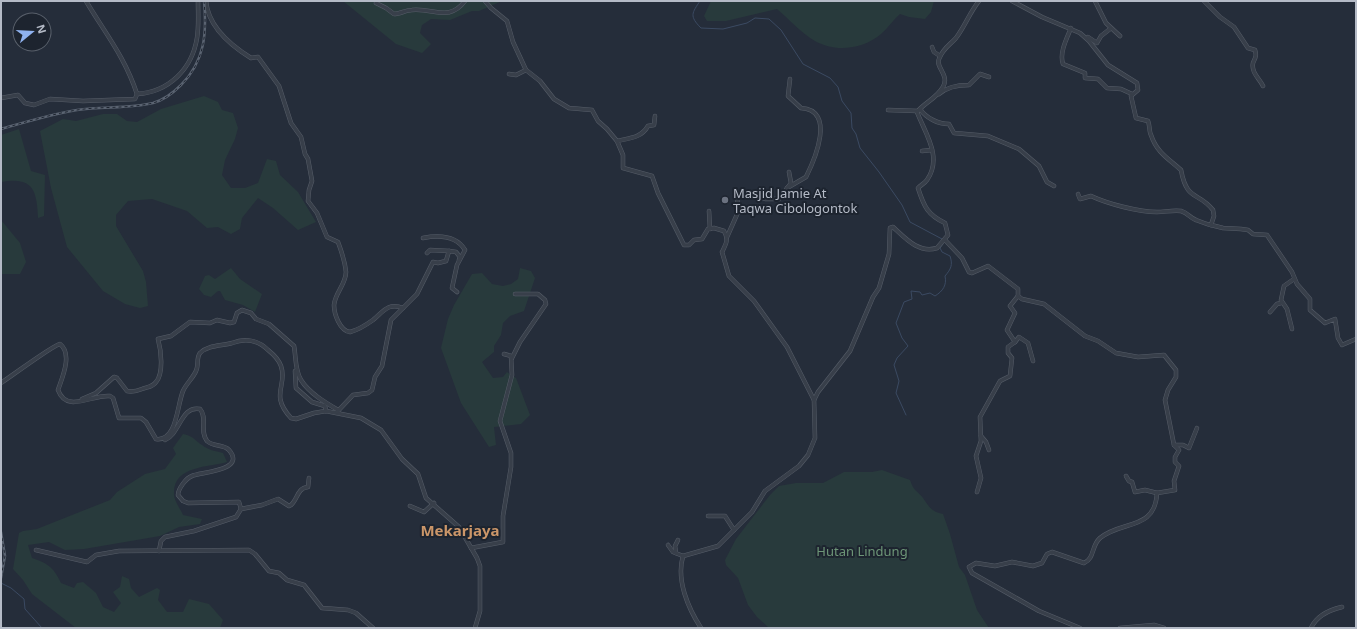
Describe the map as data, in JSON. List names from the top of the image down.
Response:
{
  "districts": ["Mekarjaya"],
  "parks": ["Hutan Lindung"],
  "places": ["Masjid Jamie At Taqwa Cibologontok"],
  "north": "right"
}
